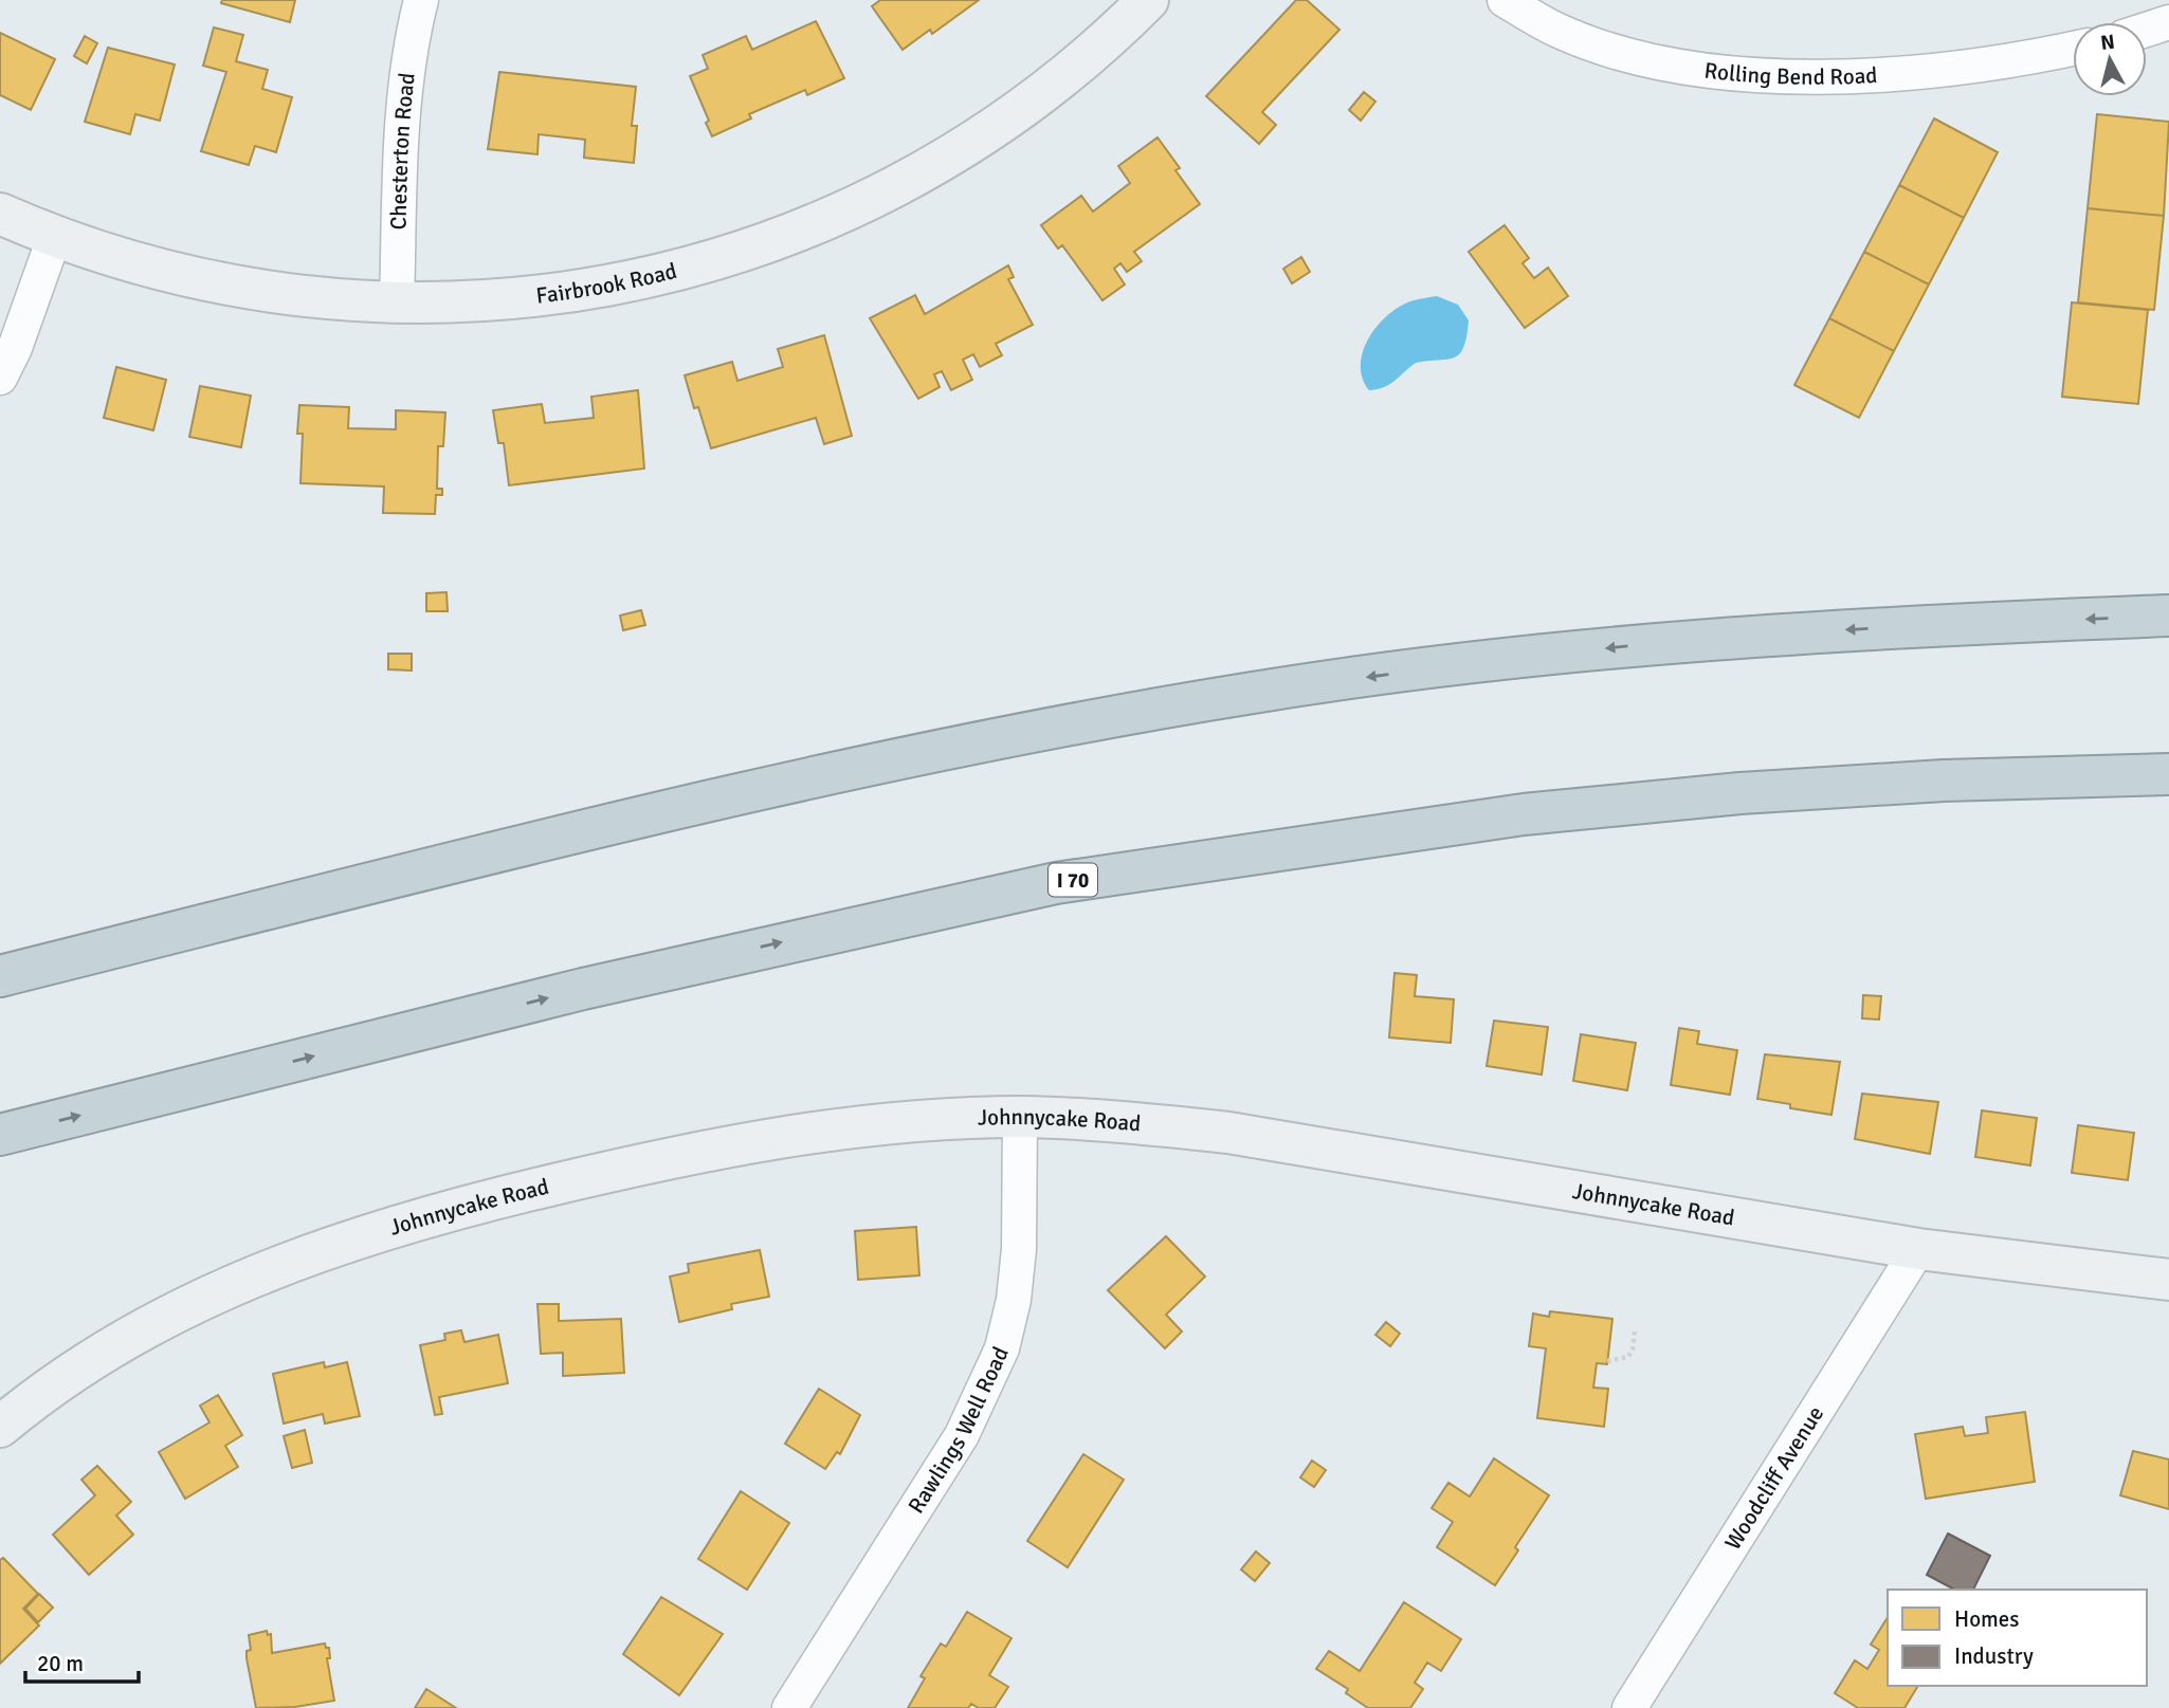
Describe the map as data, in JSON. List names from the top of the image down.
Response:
{
  "streets": {
    "highway": ["I 70"],
    "street": [
      "Rolling Bend Road",
      "Chesterton Road",
      "Fairbrook Road",
      "Johnnycake Road",
      "Rawlings Well Road",
      "Woodcliff Avenue"
    ]
  },
  "crossings": [
    ["Chesterton Road", "Fairbrook Road"],
    ["Johnnycake Road", "Rawlings Well Road"],
    ["Johnnycake Road", "Woodcliff Avenue"]
  ],
  "legend": ["Homes", "Industry"],
  "scale_bar": "20 m",
  "north": "top"
}
